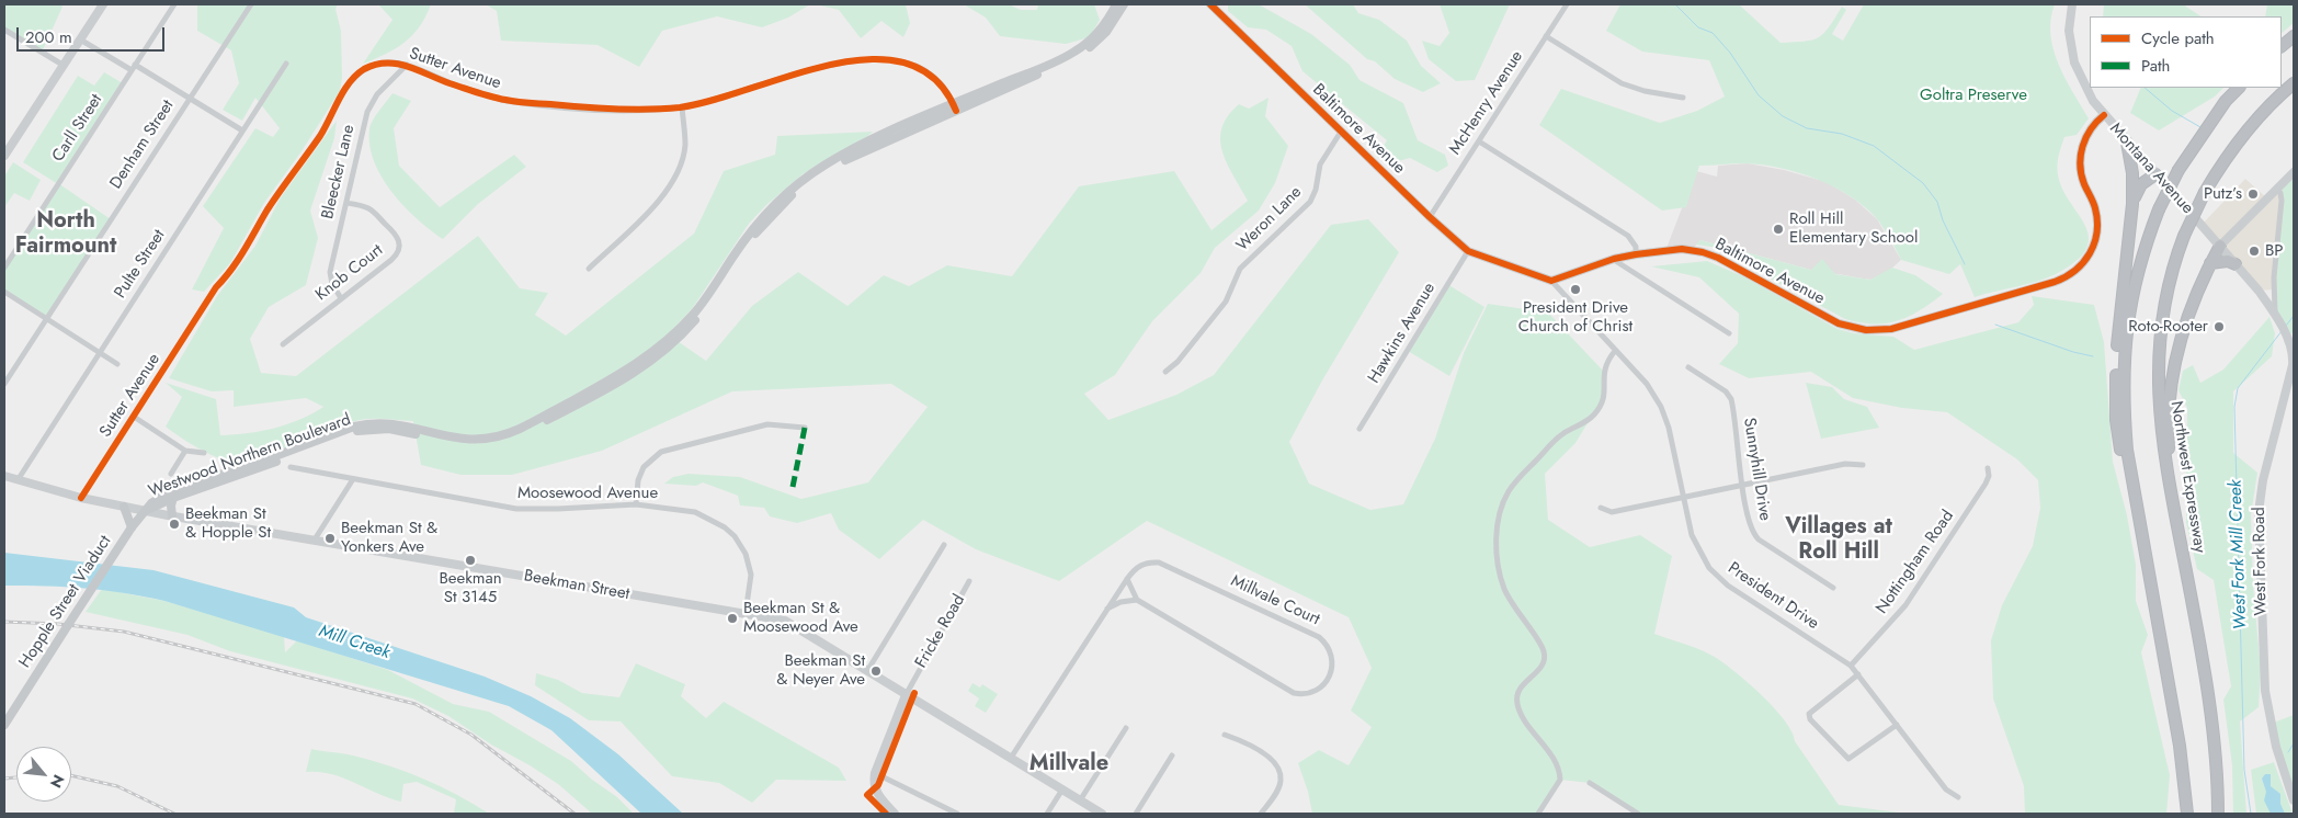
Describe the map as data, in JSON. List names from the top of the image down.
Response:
{
  "streets": {
    "highway": ["Northwest Expressway"],
    "main road": ["Westwood Northern Boulevard", "Hopple Street Viaduct"],
    "street": [
      "Sutter Avenue",
      "McHenry Avenue",
      "Carll Street",
      "Baltimore Avenue",
      "Denham Street",
      "Montana Avenue",
      "Bleecker Lane",
      "Weron Lane",
      "Pulte Street",
      "Knob Court",
      "Hawkins Avenue",
      "Sunnyhill Drive",
      "Moosewood Avenue",
      "West Fork Road",
      "Nottingham Road",
      "Beekman Street",
      "President Drive",
      "Millvale Court",
      "Fricke Road"
    ]
  },
  "crossings": [
    ["Sutter Avenue", "Bleecker Lane"],
    ["Sutter Avenue", "Westwood Northern Boulevard"],
    ["Sutter Avenue", "Beekman Street"],
    ["McHenry Avenue", "Baltimore Avenue"],
    ["Baltimore Avenue", "Montana Avenue"],
    ["Baltimore Avenue", "Weron Lane"],
    ["Baltimore Avenue", "Hawkins Avenue"],
    ["Baltimore Avenue", "President Drive"],
    ["Montana Avenue", "West Fork Road"],
    ["Bleecker Lane", "Knob Court"],
    ["Pulte Street", "Beekman Street"],
    ["Westwood Northern Boulevard", "Beekman Street"],
    ["Westwood Northern Boulevard", "Hopple Street Viaduct"],
    ["Moosewood Avenue", "Beekman Street"],
    ["Nottingham Road", "President Drive"],
    ["Beekman Street", "Millvale Court"],
    ["Beekman Street", "Hopple Street Viaduct"],
    ["Beekman Street", "Fricke Road"]
  ],
  "districts": ["North Fairmount", "Villages at Roll Hill", "Millvale"],
  "water": ["West Fork Mill Creek", "Mill Creek"],
  "parks": ["Goltra Preserve"],
  "places": [
    "Putz’s",
    "Roll Hill Elementary School",
    "BP",
    "President Drive Church of Christ",
    "Roto-Rooter",
    "Beekman St & Hopple St",
    "Beekman St & Yonkers Ave",
    "Beekman St 3145",
    "Beekman St & Moosewood Ave",
    "Beekman St & Neyer Ave"
  ],
  "legend": ["Cycle path", "Path"],
  "scale_bar": "200 m",
  "north": "bottom right"
}
